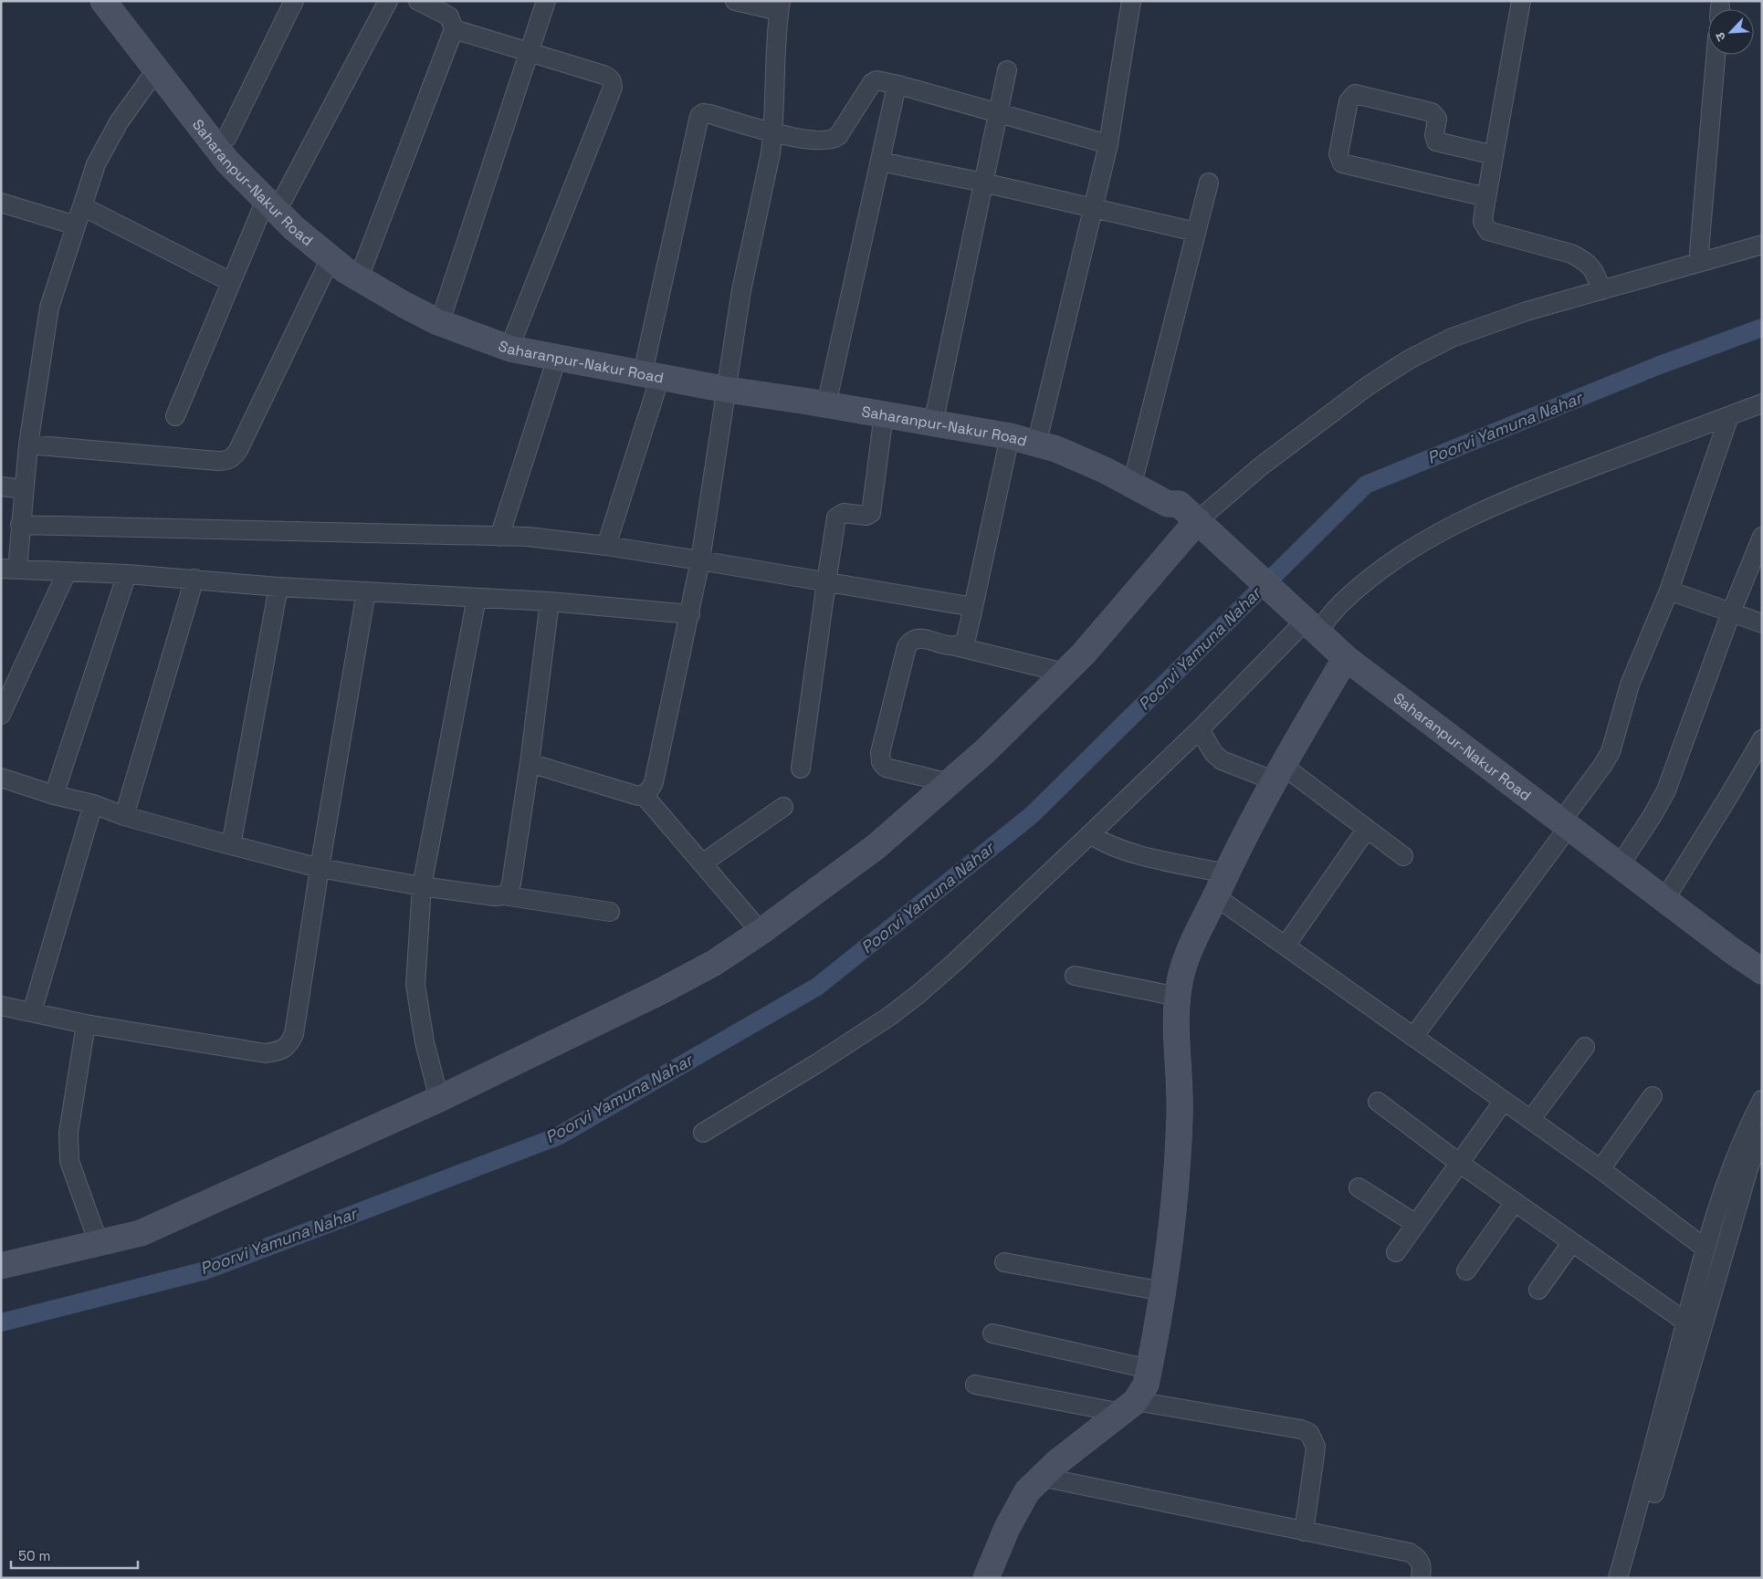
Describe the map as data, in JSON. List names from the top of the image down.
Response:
{
  "streets": {
    "main road": ["Saharanpur-Nakur Road"]
  },
  "water": ["Poorvi Yamuna Nahar"],
  "scale_bar": "50 m",
  "north": "bottom left"
}
